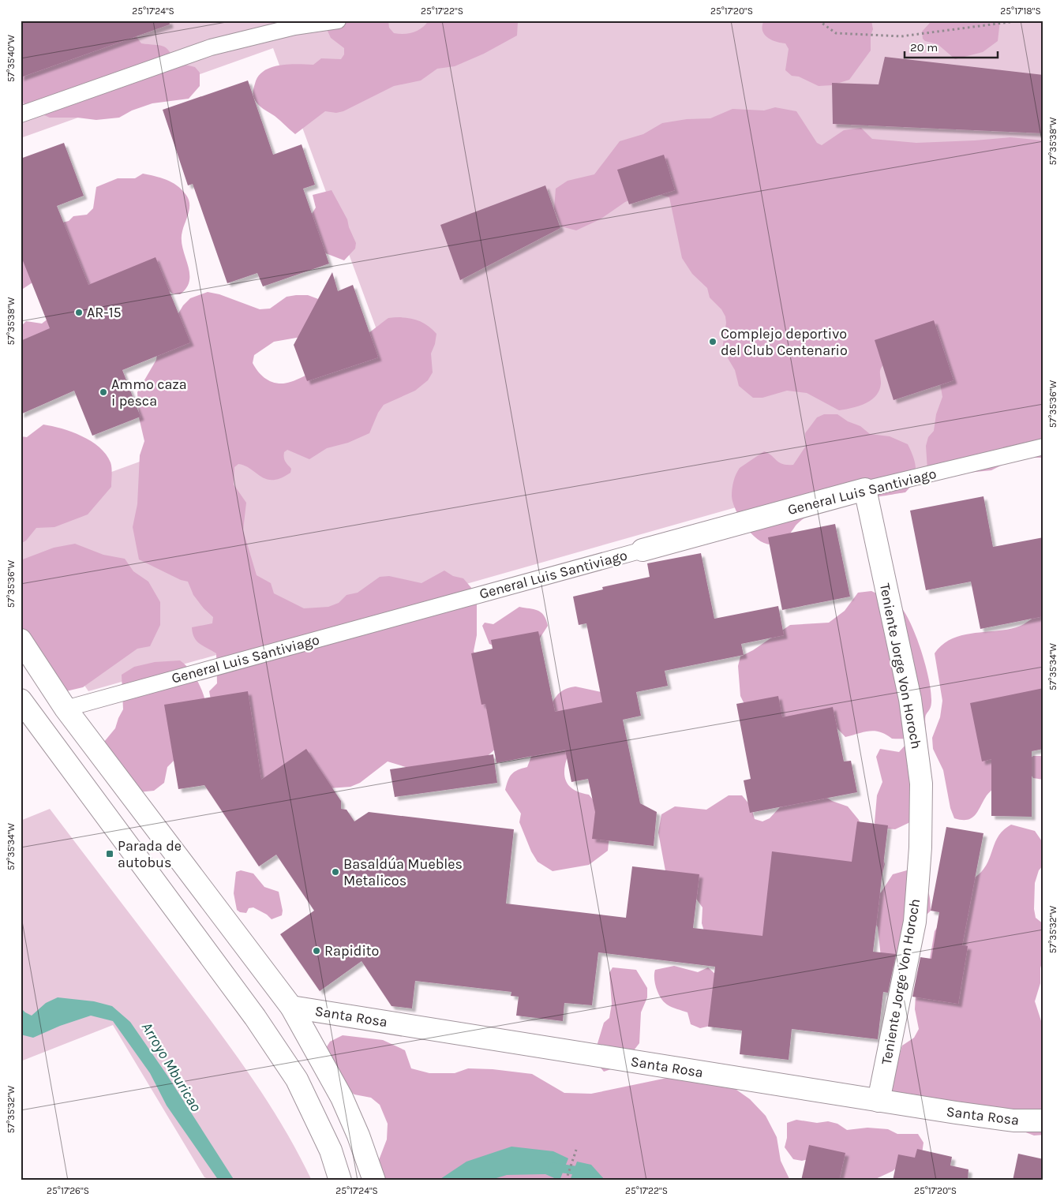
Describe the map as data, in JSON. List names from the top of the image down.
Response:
{
  "streets": {
    "main road": ["General Luis Santiviago", "Teniente Jorge Von Horoch", "Santa Rosa"]
  },
  "crossings": [
    ["General Luis Santiviago", "Teniente Jorge Von Horoch"],
    ["Teniente Jorge Von Horoch", "Santa Rosa"]
  ],
  "water": ["Arroyo Mburicao"],
  "places": {
    "other": [
      "AR-15",
      "Complejo deportivo del Club Centenario",
      "Ammo caza i pesca",
      "Basaldúa Muebles Metalicos",
      "Rapidito"
    ],
    "transit": ["Parada de autobus"]
  },
  "scale_bar": "20 m",
  "coordinates": [
    "25°17'24\"S",
    "25°17'22\"S",
    "25°17'20\"S",
    "25°17'18\"S",
    "57°35'40\"W",
    "57°35'38\"W",
    "57°35'36\"W",
    "57°35'34\"W",
    "57°35'32\"W",
    "25°17'26\"S"
  ]
}
